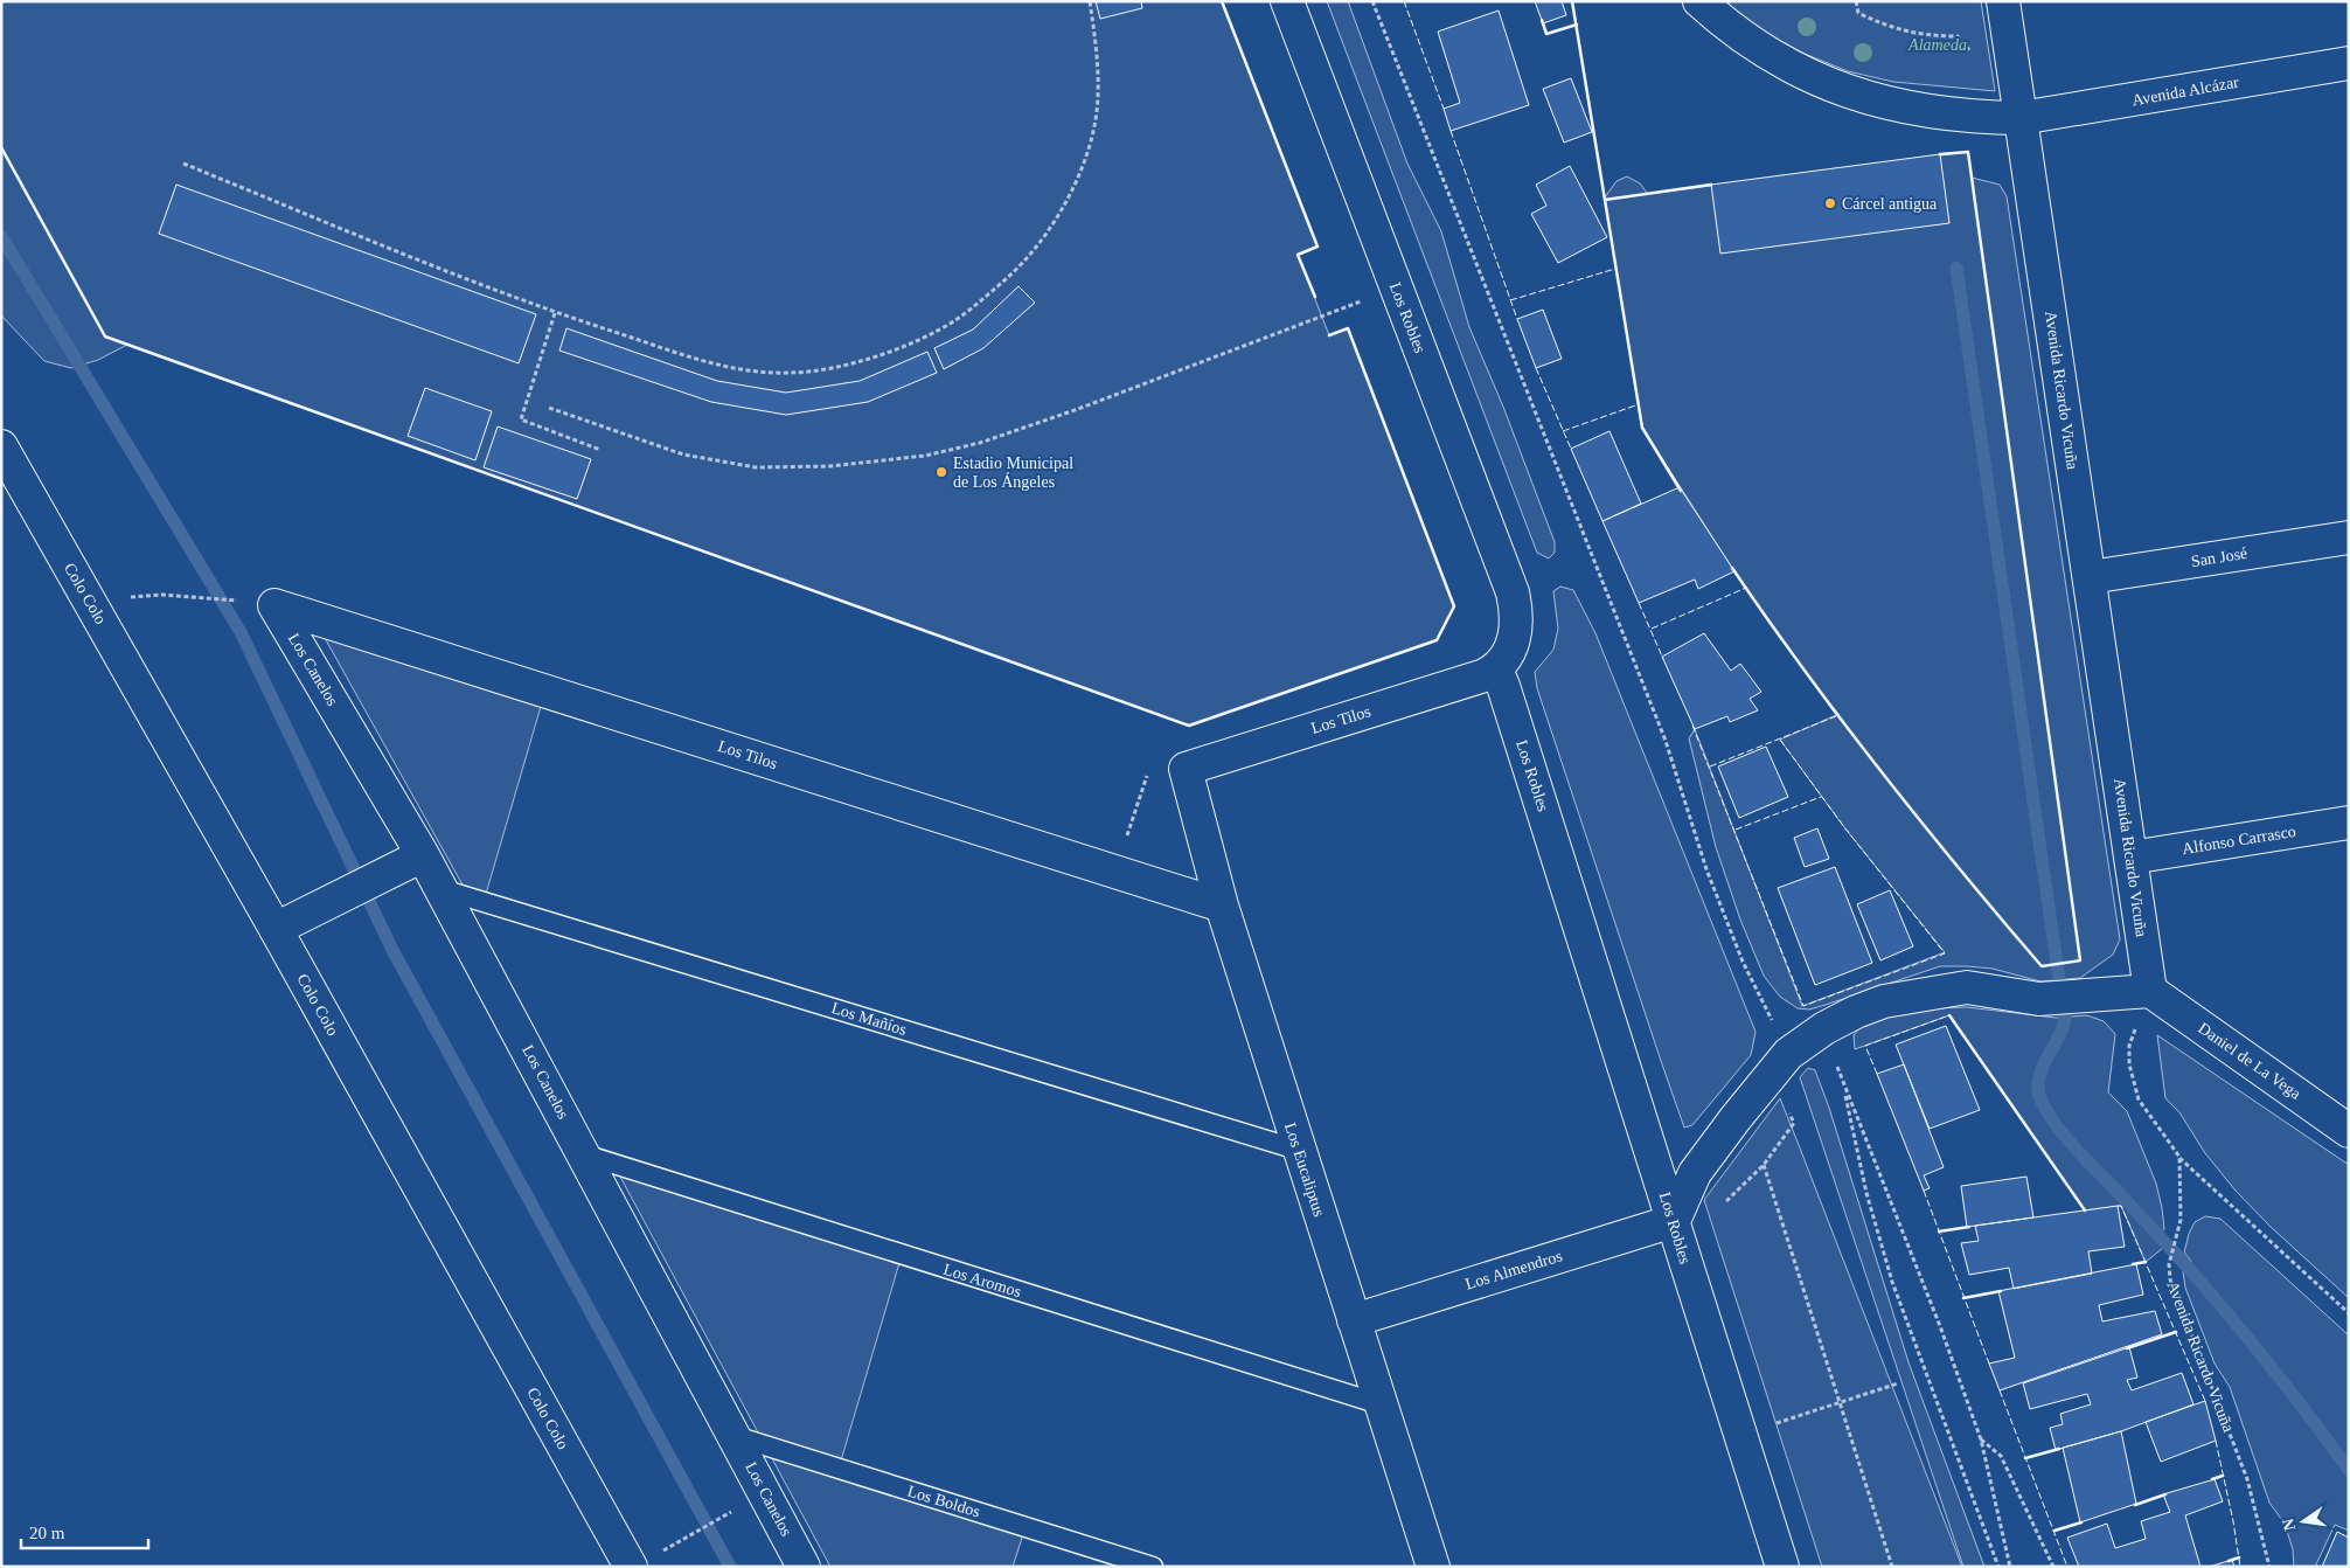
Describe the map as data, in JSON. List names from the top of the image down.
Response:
{
  "streets": {
    "street": [
      "Avenida Alcázar",
      "Los Robles",
      "Avenida Ricardo Vicuña",
      "San José",
      "Colo Colo",
      "Los Canelos",
      "Los Tilos",
      "Alfonso Carrasco",
      "Daniel de La Vega",
      "Los Eucaliptus",
      "Los Almendros"
    ],
    "lane": ["Los Mañíos", "Los Aromos", "Los Boldos"]
  },
  "crossings": [
    ["Avenida Alcázar", "Avenida Ricardo Vicuña"],
    ["Los Robles", "Los Tilos"],
    ["Los Robles", "Los Almendros"],
    ["Avenida Ricardo Vicuña", "San José"],
    ["Avenida Ricardo Vicuña", "Alfonso Carrasco"],
    ["Avenida Ricardo Vicuña", "Daniel de La Vega"],
    ["Los Canelos", "Los Tilos"],
    ["Los Canelos", "Los Mañíos"],
    ["Los Canelos", "Los Aromos"],
    ["Los Canelos", "Los Boldos"],
    ["Los Tilos", "Los Eucaliptus"],
    ["Los Mañíos", "Los Eucaliptus"],
    ["Los Eucaliptus", "Los Almendros"],
    ["Los Eucaliptus", "Los Aromos"]
  ],
  "parks": ["Alameda"],
  "places": ["Cárcel antigua", "Estadio Municipal de Los Ángeles"],
  "scale_bar": "20 m",
  "north": "left"
}
